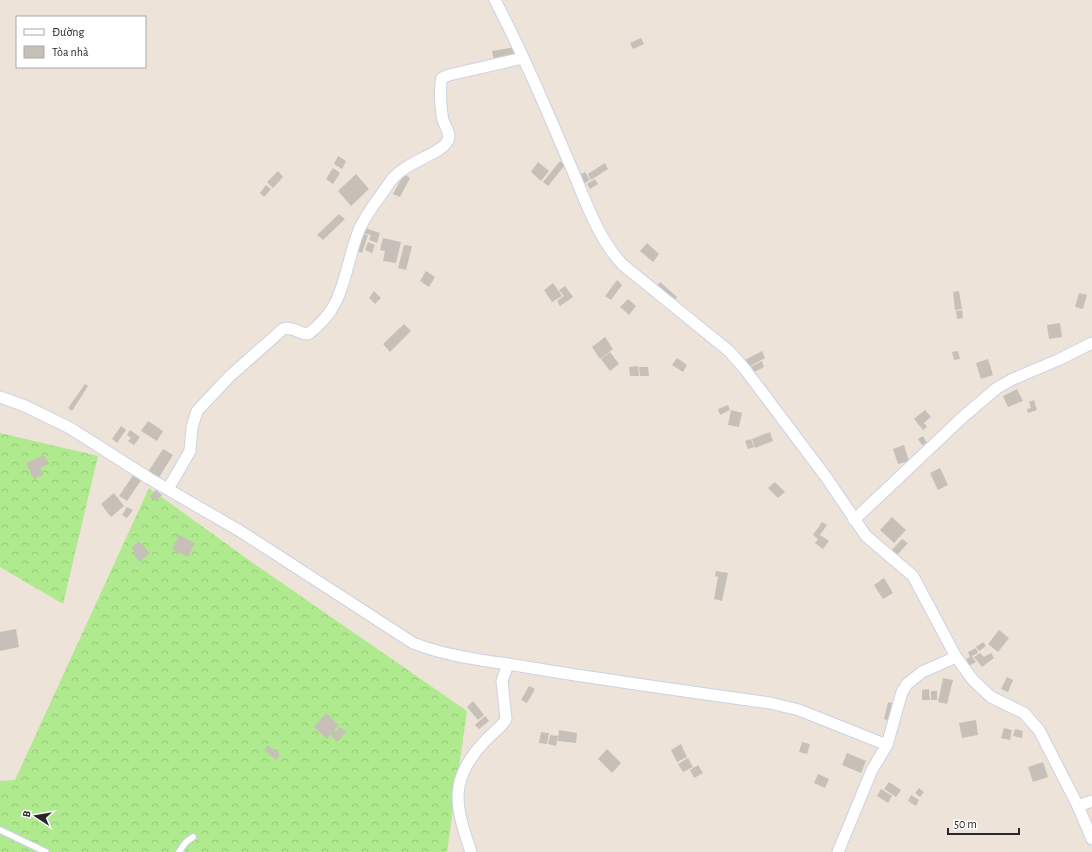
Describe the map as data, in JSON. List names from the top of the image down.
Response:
{
  "legend": ["Đường", "Tòa nhà"],
  "scale_bar": "50 m",
  "north": "left"
}
